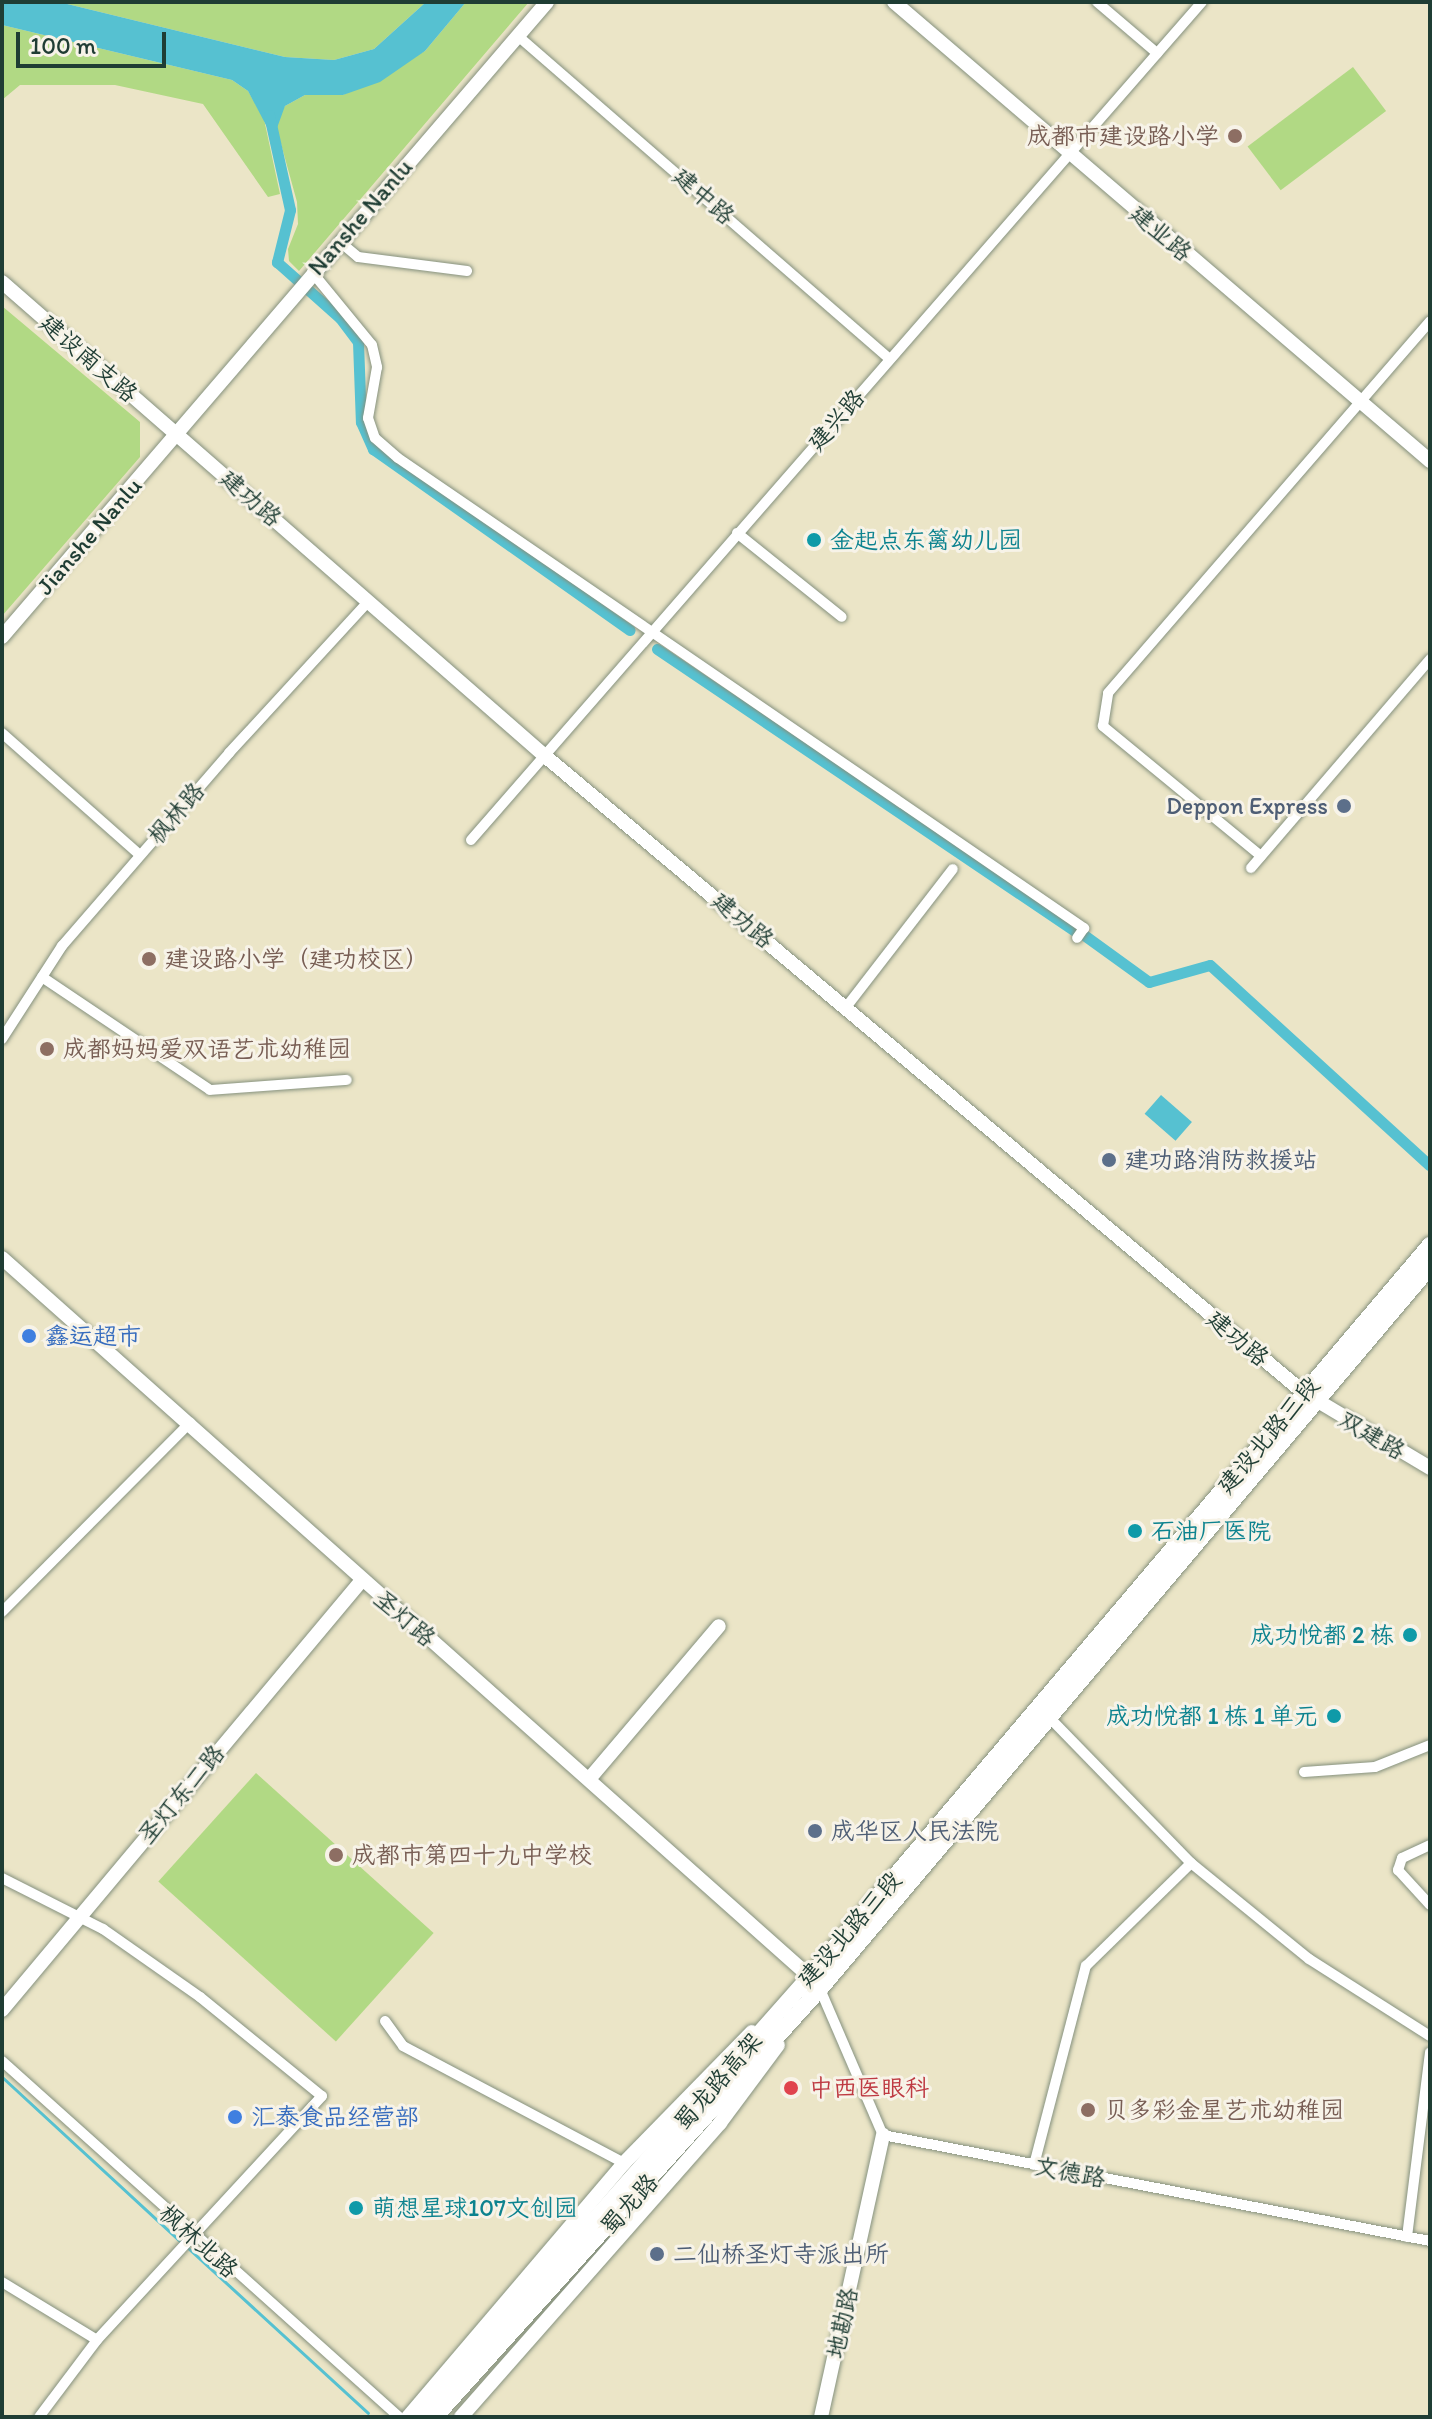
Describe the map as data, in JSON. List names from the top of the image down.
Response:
{
  "streets": {
    "main road": ["建设北路三段", "蜀龙路"],
    "street": [
      "建中路",
      "Nanshe Nanlu",
      "建业路",
      "建设南支路",
      "建兴路",
      "建功路",
      "Jianshe Nanlu",
      "枫林路",
      "双建路",
      "圣灯路",
      "圣灯东二路",
      "文德路",
      "枫林北路",
      "地勘路"
    ]
  },
  "crossings": [
    ["建中路", "Nanshe Nanlu"],
    ["建中路", "建兴路"],
    ["Nanshe Nanlu", "建设南支路"],
    ["Nanshe Nanlu", "建功路"],
    ["Nanshe Nanlu", "Jianshe Nanlu"],
    ["建业路", "建兴路"],
    ["建设南支路", "建功路"],
    ["建设南支路", "Jianshe Nanlu"],
    ["建兴路", "建功路"],
    ["建功路", "Jianshe Nanlu"],
    ["建功路", "枫林路"],
    ["建功路", "建设北路三段"],
    ["建功路", "双建路"],
    ["建设北路三段", "双建路"],
    ["建设北路三段", "圣灯路"],
    ["建设北路三段", "蜀龙路"],
    ["圣灯路", "圣灯东二路"],
    ["圣灯路", "蜀龙路"],
    ["文德路", "地勘路"]
  ],
  "places": [
    "成都市建设路小学",
    "金起点东篱幼儿园",
    "Deppon Express",
    "建设路小学（建功校区）",
    "成都妈妈爱双语艺术幼稚园",
    "建功路消防救援站",
    "鑫运超市",
    "石油厂医院",
    "成功悦都 2 栋",
    "成功悦都 1 栋 1 单元",
    "成华区人民法院",
    "成都市第四十九中学校",
    "中西医眼科",
    "贝多彩金星艺术幼稚园",
    "汇泰食品经营部",
    "萌想星球107文创园",
    "二仙桥圣灯寺派出所"
  ],
  "scale_bar": "100 m"
}
